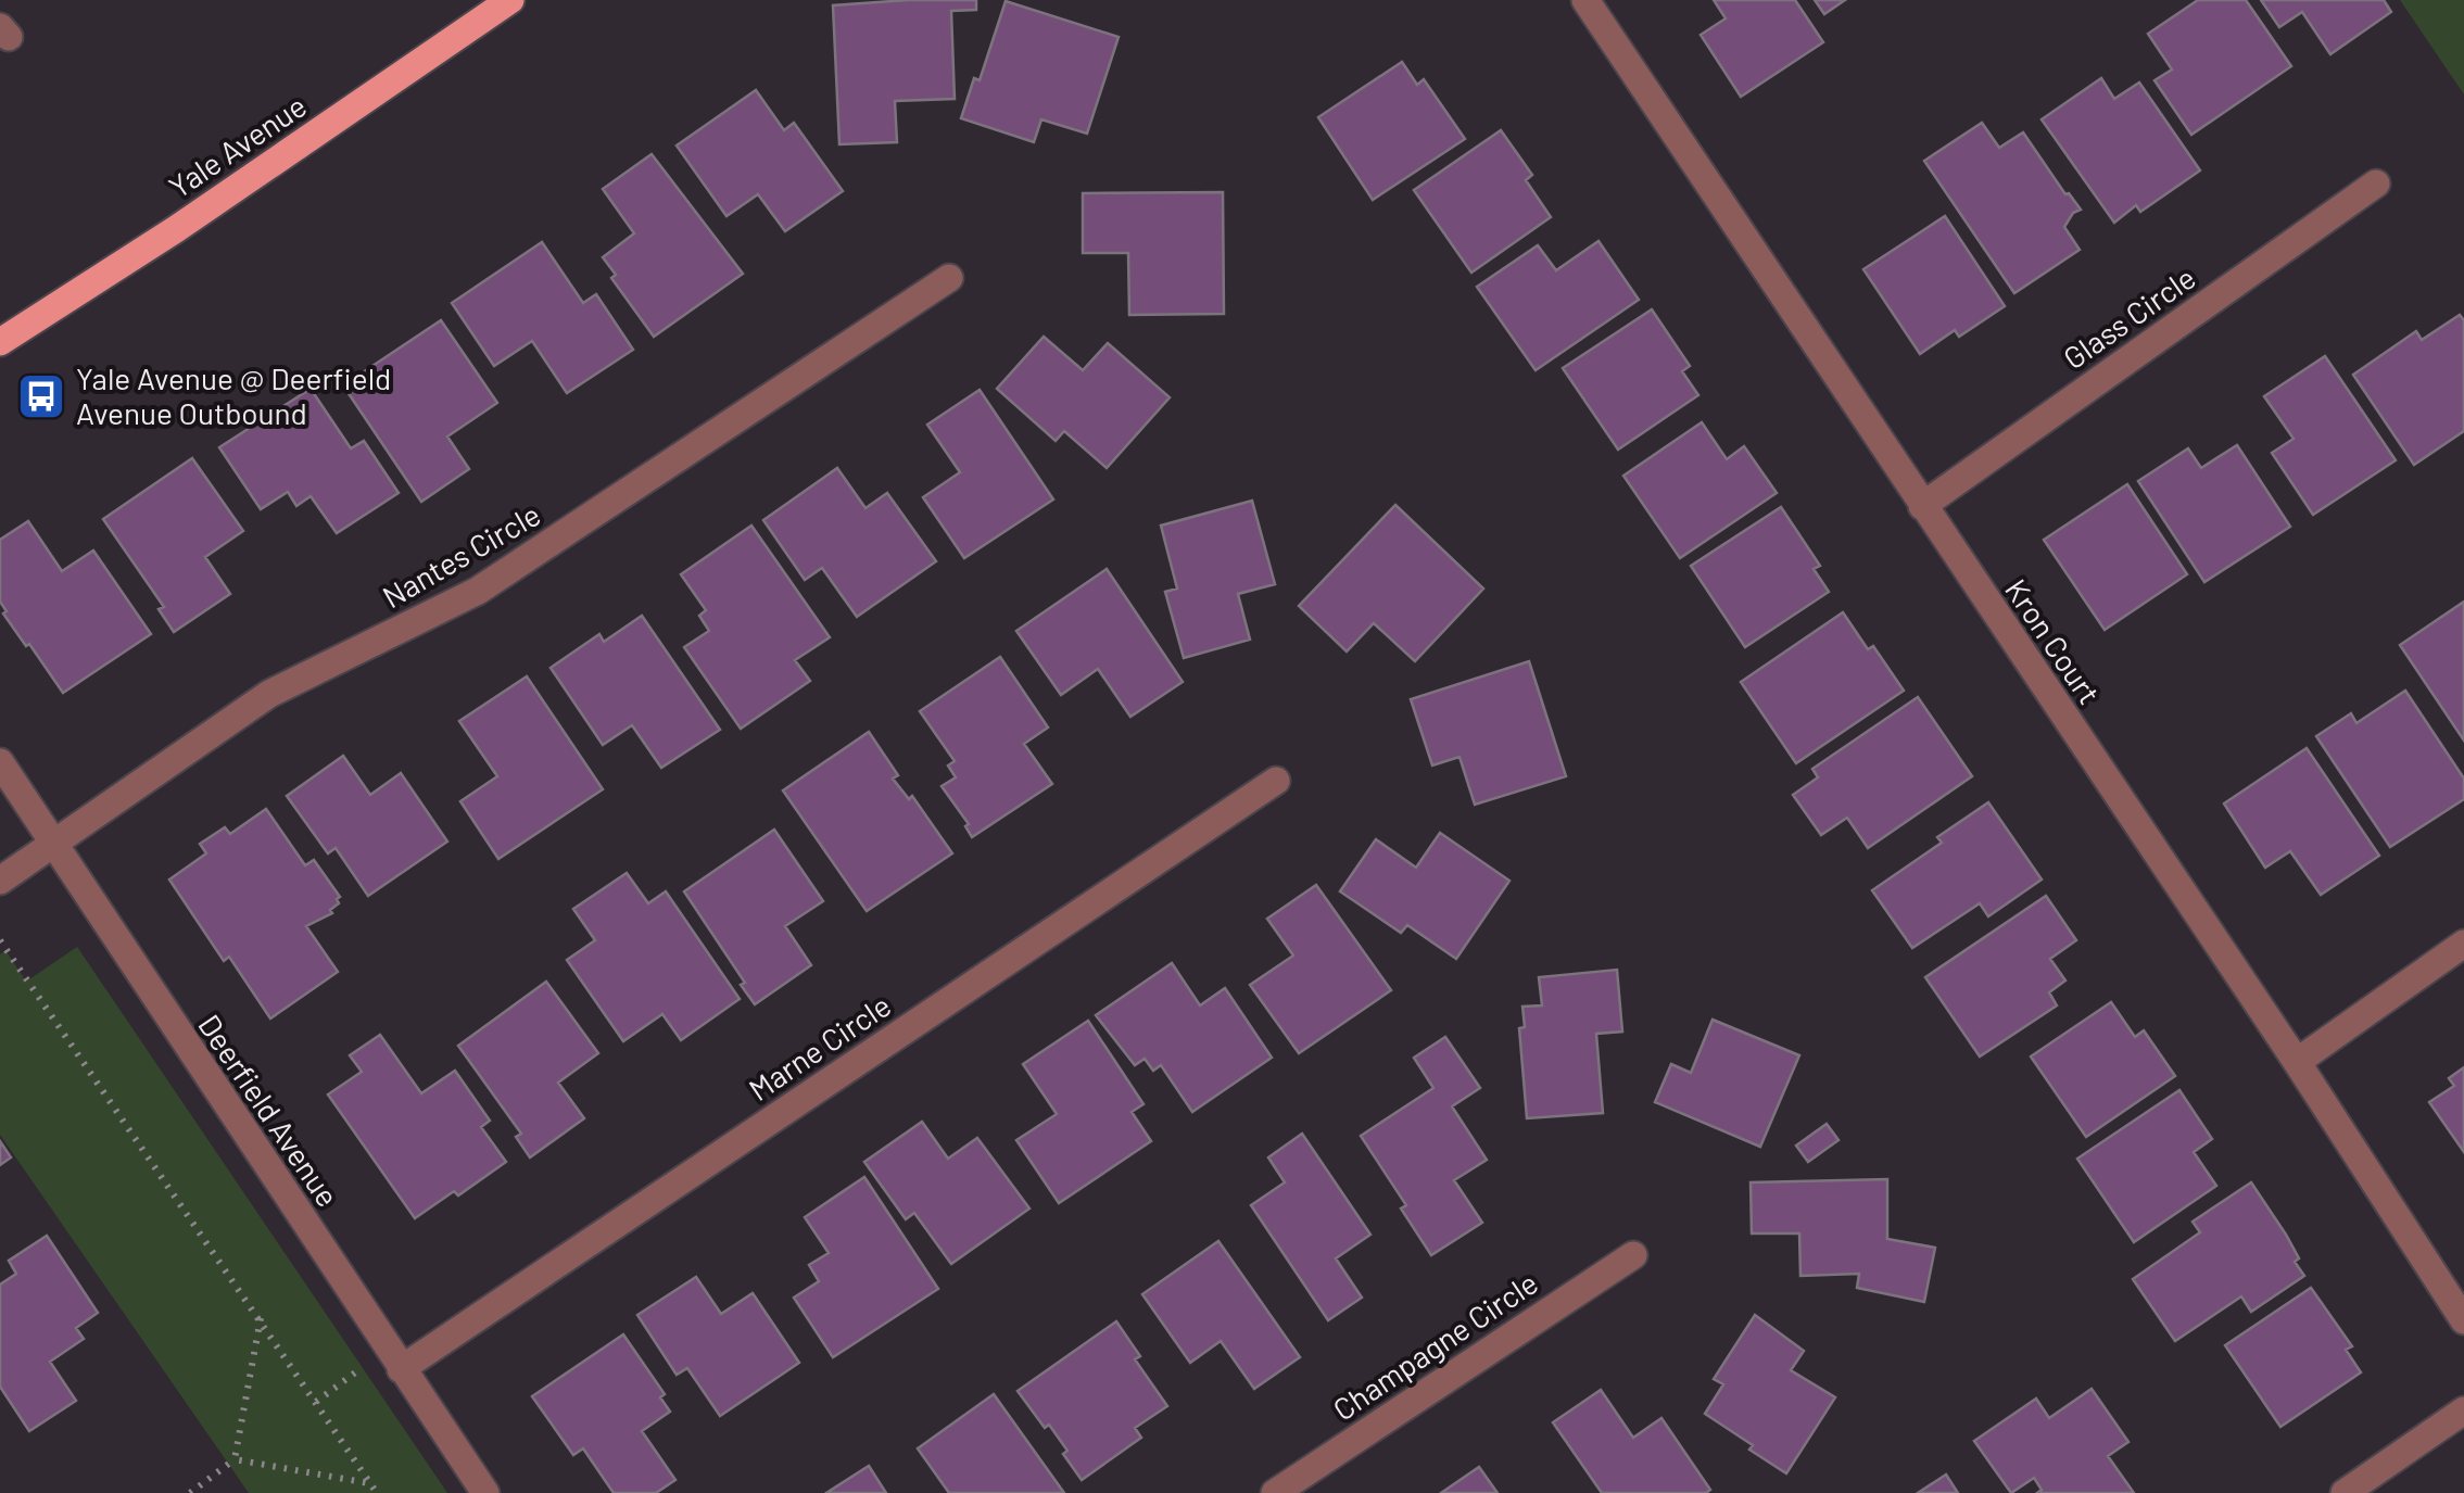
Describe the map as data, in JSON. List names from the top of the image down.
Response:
{
  "streets": {
    "main road": ["Yale Avenue"],
    "street": [
      "Glass Circle",
      "Nantes Circle",
      "Kron Court",
      "Marne Circle",
      "Deerfield Avenue",
      "Champagne Circle"
    ]
  },
  "crossings": [
    ["Glass Circle", "Kron Court"],
    ["Nantes Circle", "Deerfield Avenue"],
    ["Marne Circle", "Deerfield Avenue"]
  ],
  "places": {
    "bus stop": ["Yale Avenue @ Deerfield Avenue Outbound"]
  }
}
